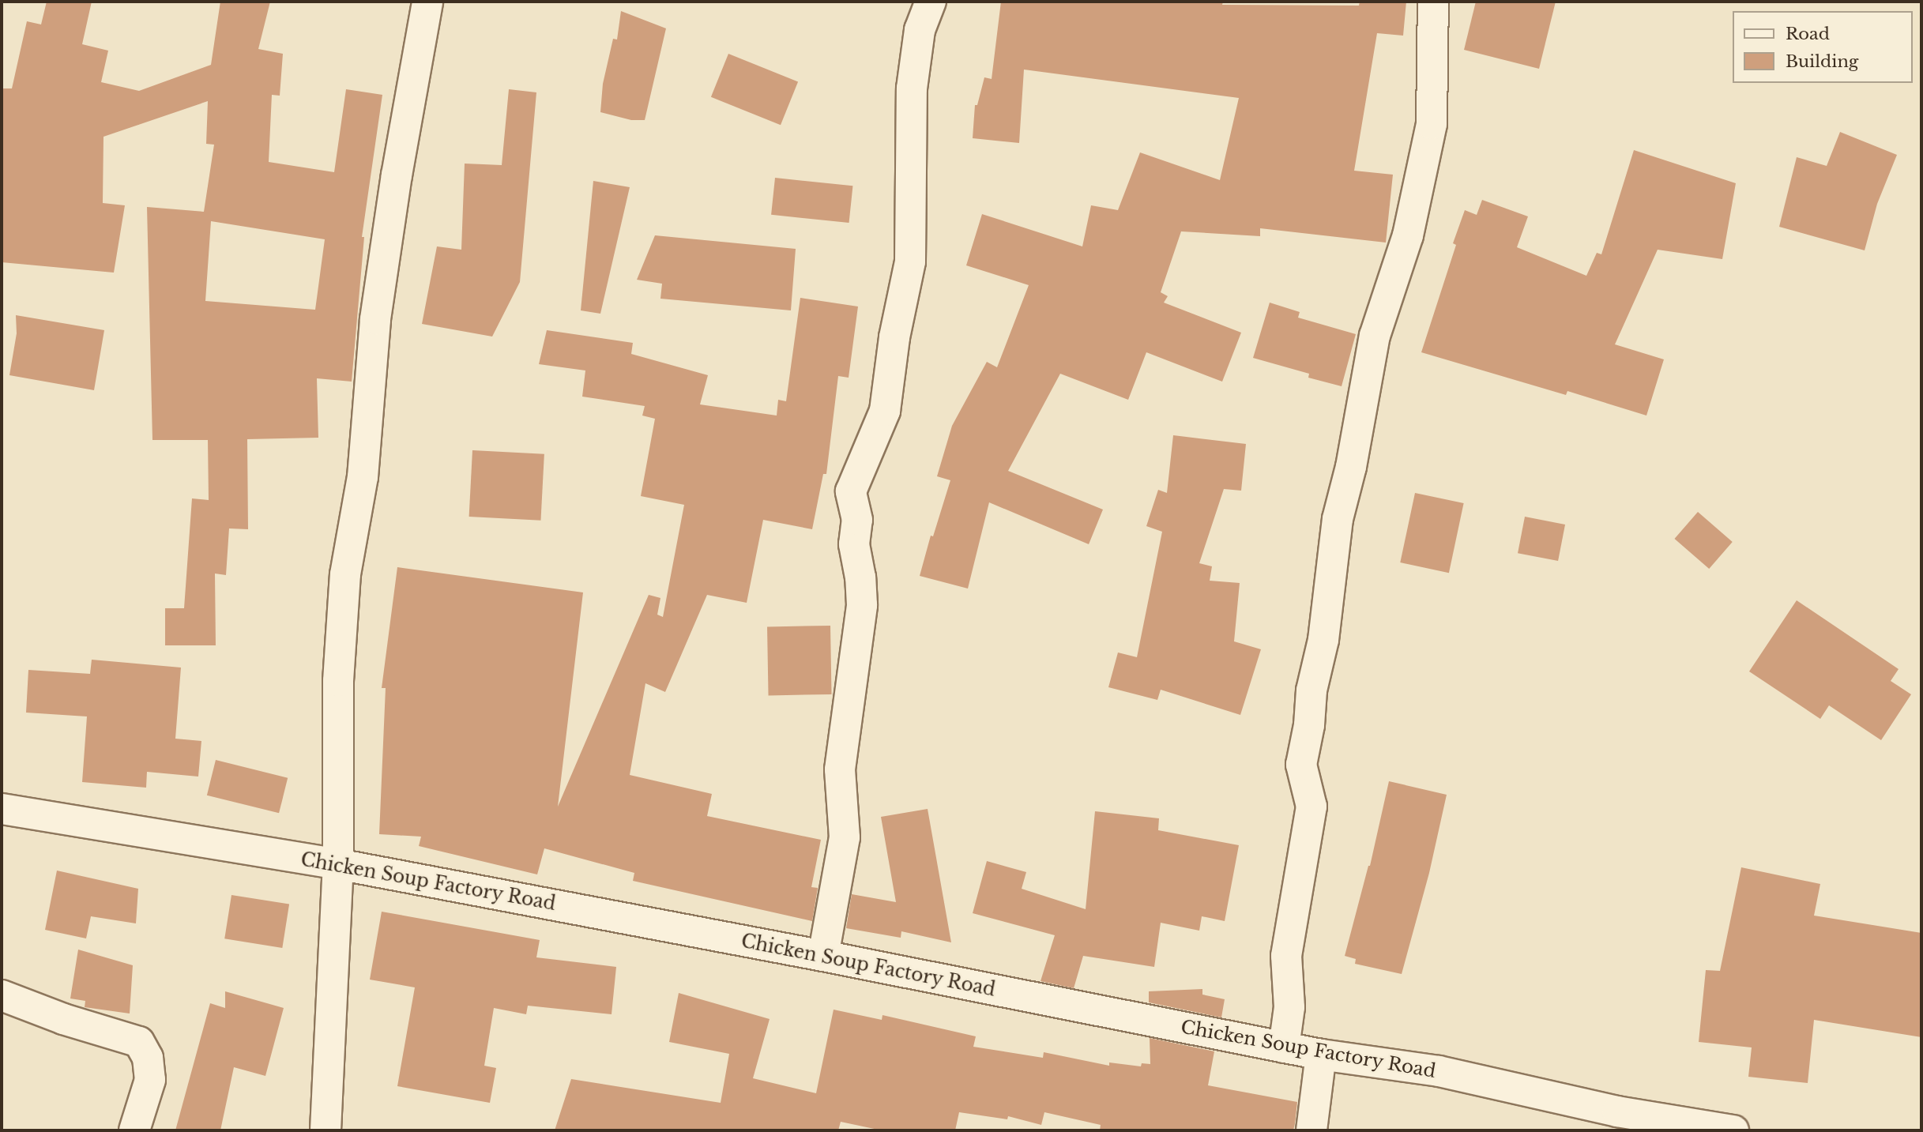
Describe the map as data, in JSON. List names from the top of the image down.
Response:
{
  "streets": {
    "street": ["Chicken Soup Factory Road"]
  },
  "legend": ["Road", "Building"]
}
